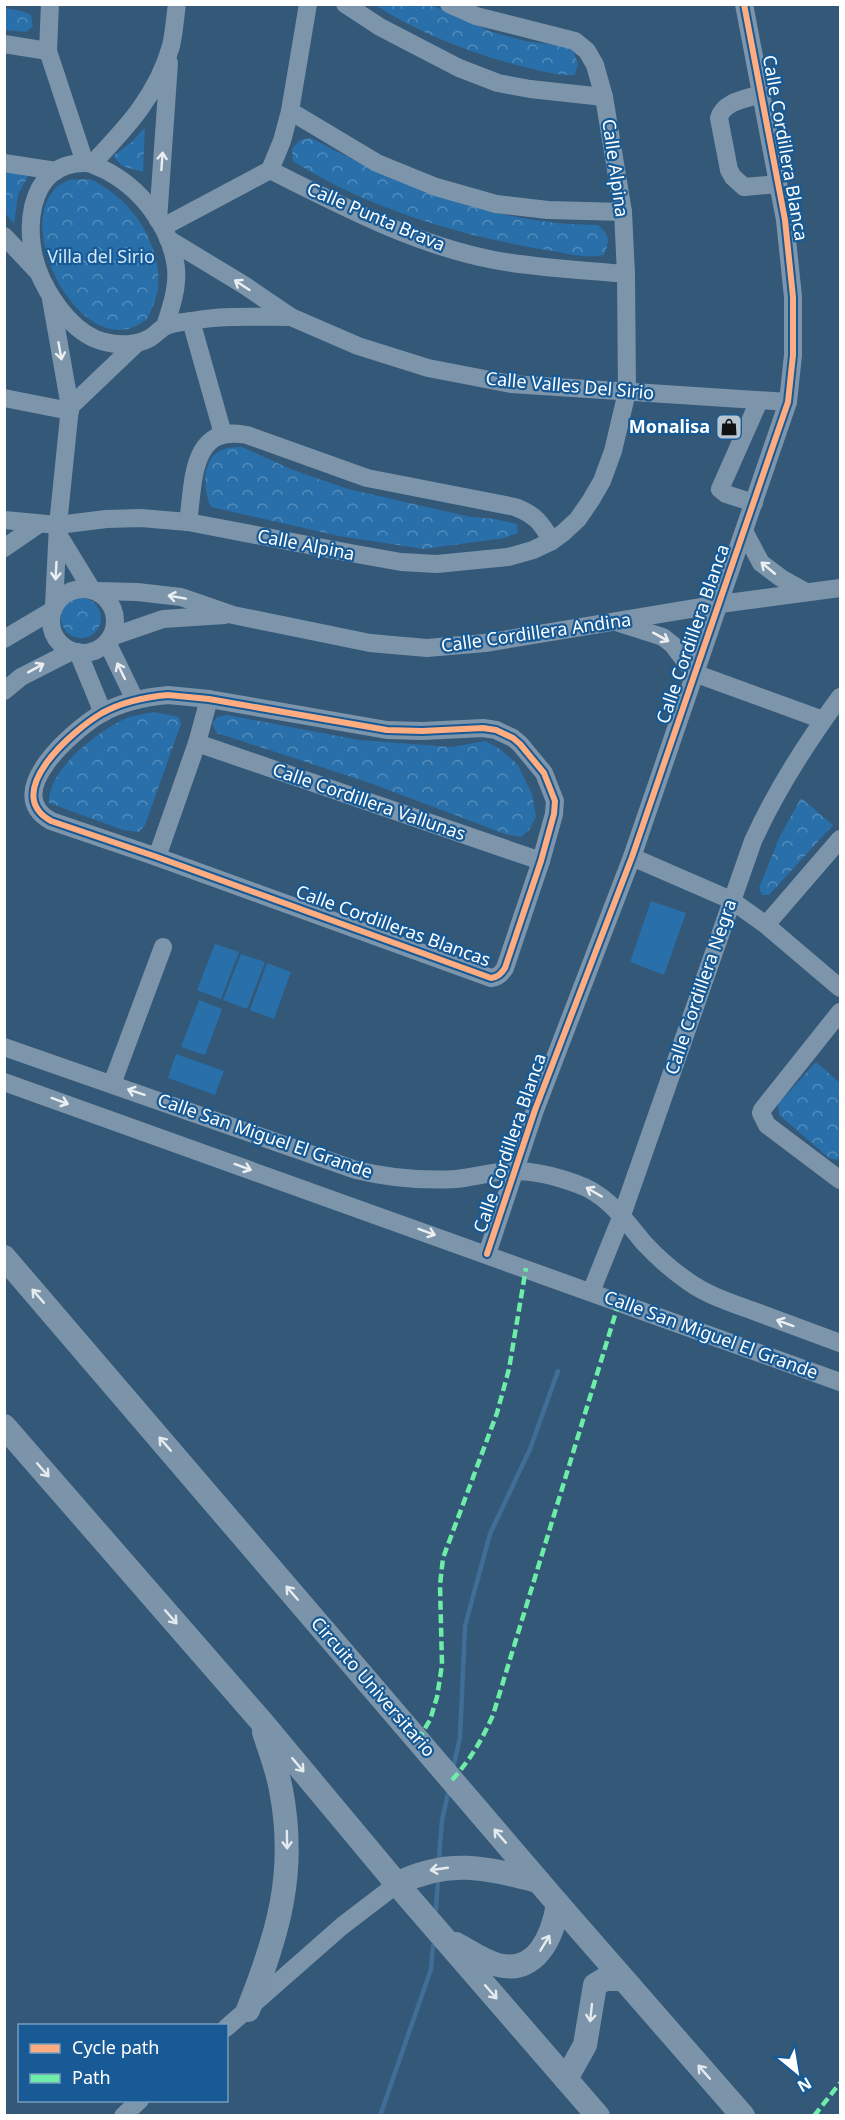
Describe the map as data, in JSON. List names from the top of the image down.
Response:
{
  "streets": {
    "main road": ["Circuito Universitario"],
    "street": [
      "Calle Cordillera Blanca",
      "Calle Alpina",
      "Calle Punta Brava",
      "Calle Valles Del Sirio",
      "Calle Cordillera Andina",
      "Calle Cordillera Vallunas",
      "Calle Cordilleras Blancas",
      "Calle Cordillera Negra",
      "Calle San Miguel El Grande"
    ]
  },
  "crossings": [
    ["Calle Cordillera Blanca", "Calle Valles Del Sirio"],
    ["Calle Cordillera Blanca", "Calle Cordillera Andina"],
    ["Calle Cordillera Blanca", "Calle San Miguel El Grande"],
    ["Calle Alpina", "Calle Punta Brava"],
    ["Calle Alpina", "Calle Valles Del Sirio"],
    ["Calle Cordillera Vallunas", "Calle Cordilleras Blancas"],
    ["Calle Cordillera Negra", "Calle San Miguel El Grande"]
  ],
  "parks": ["Villa del Sirio"],
  "places": {
    "shop": ["Monalisa"]
  },
  "legend": ["Cycle path", "Path"],
  "north": "bottom right"
}
